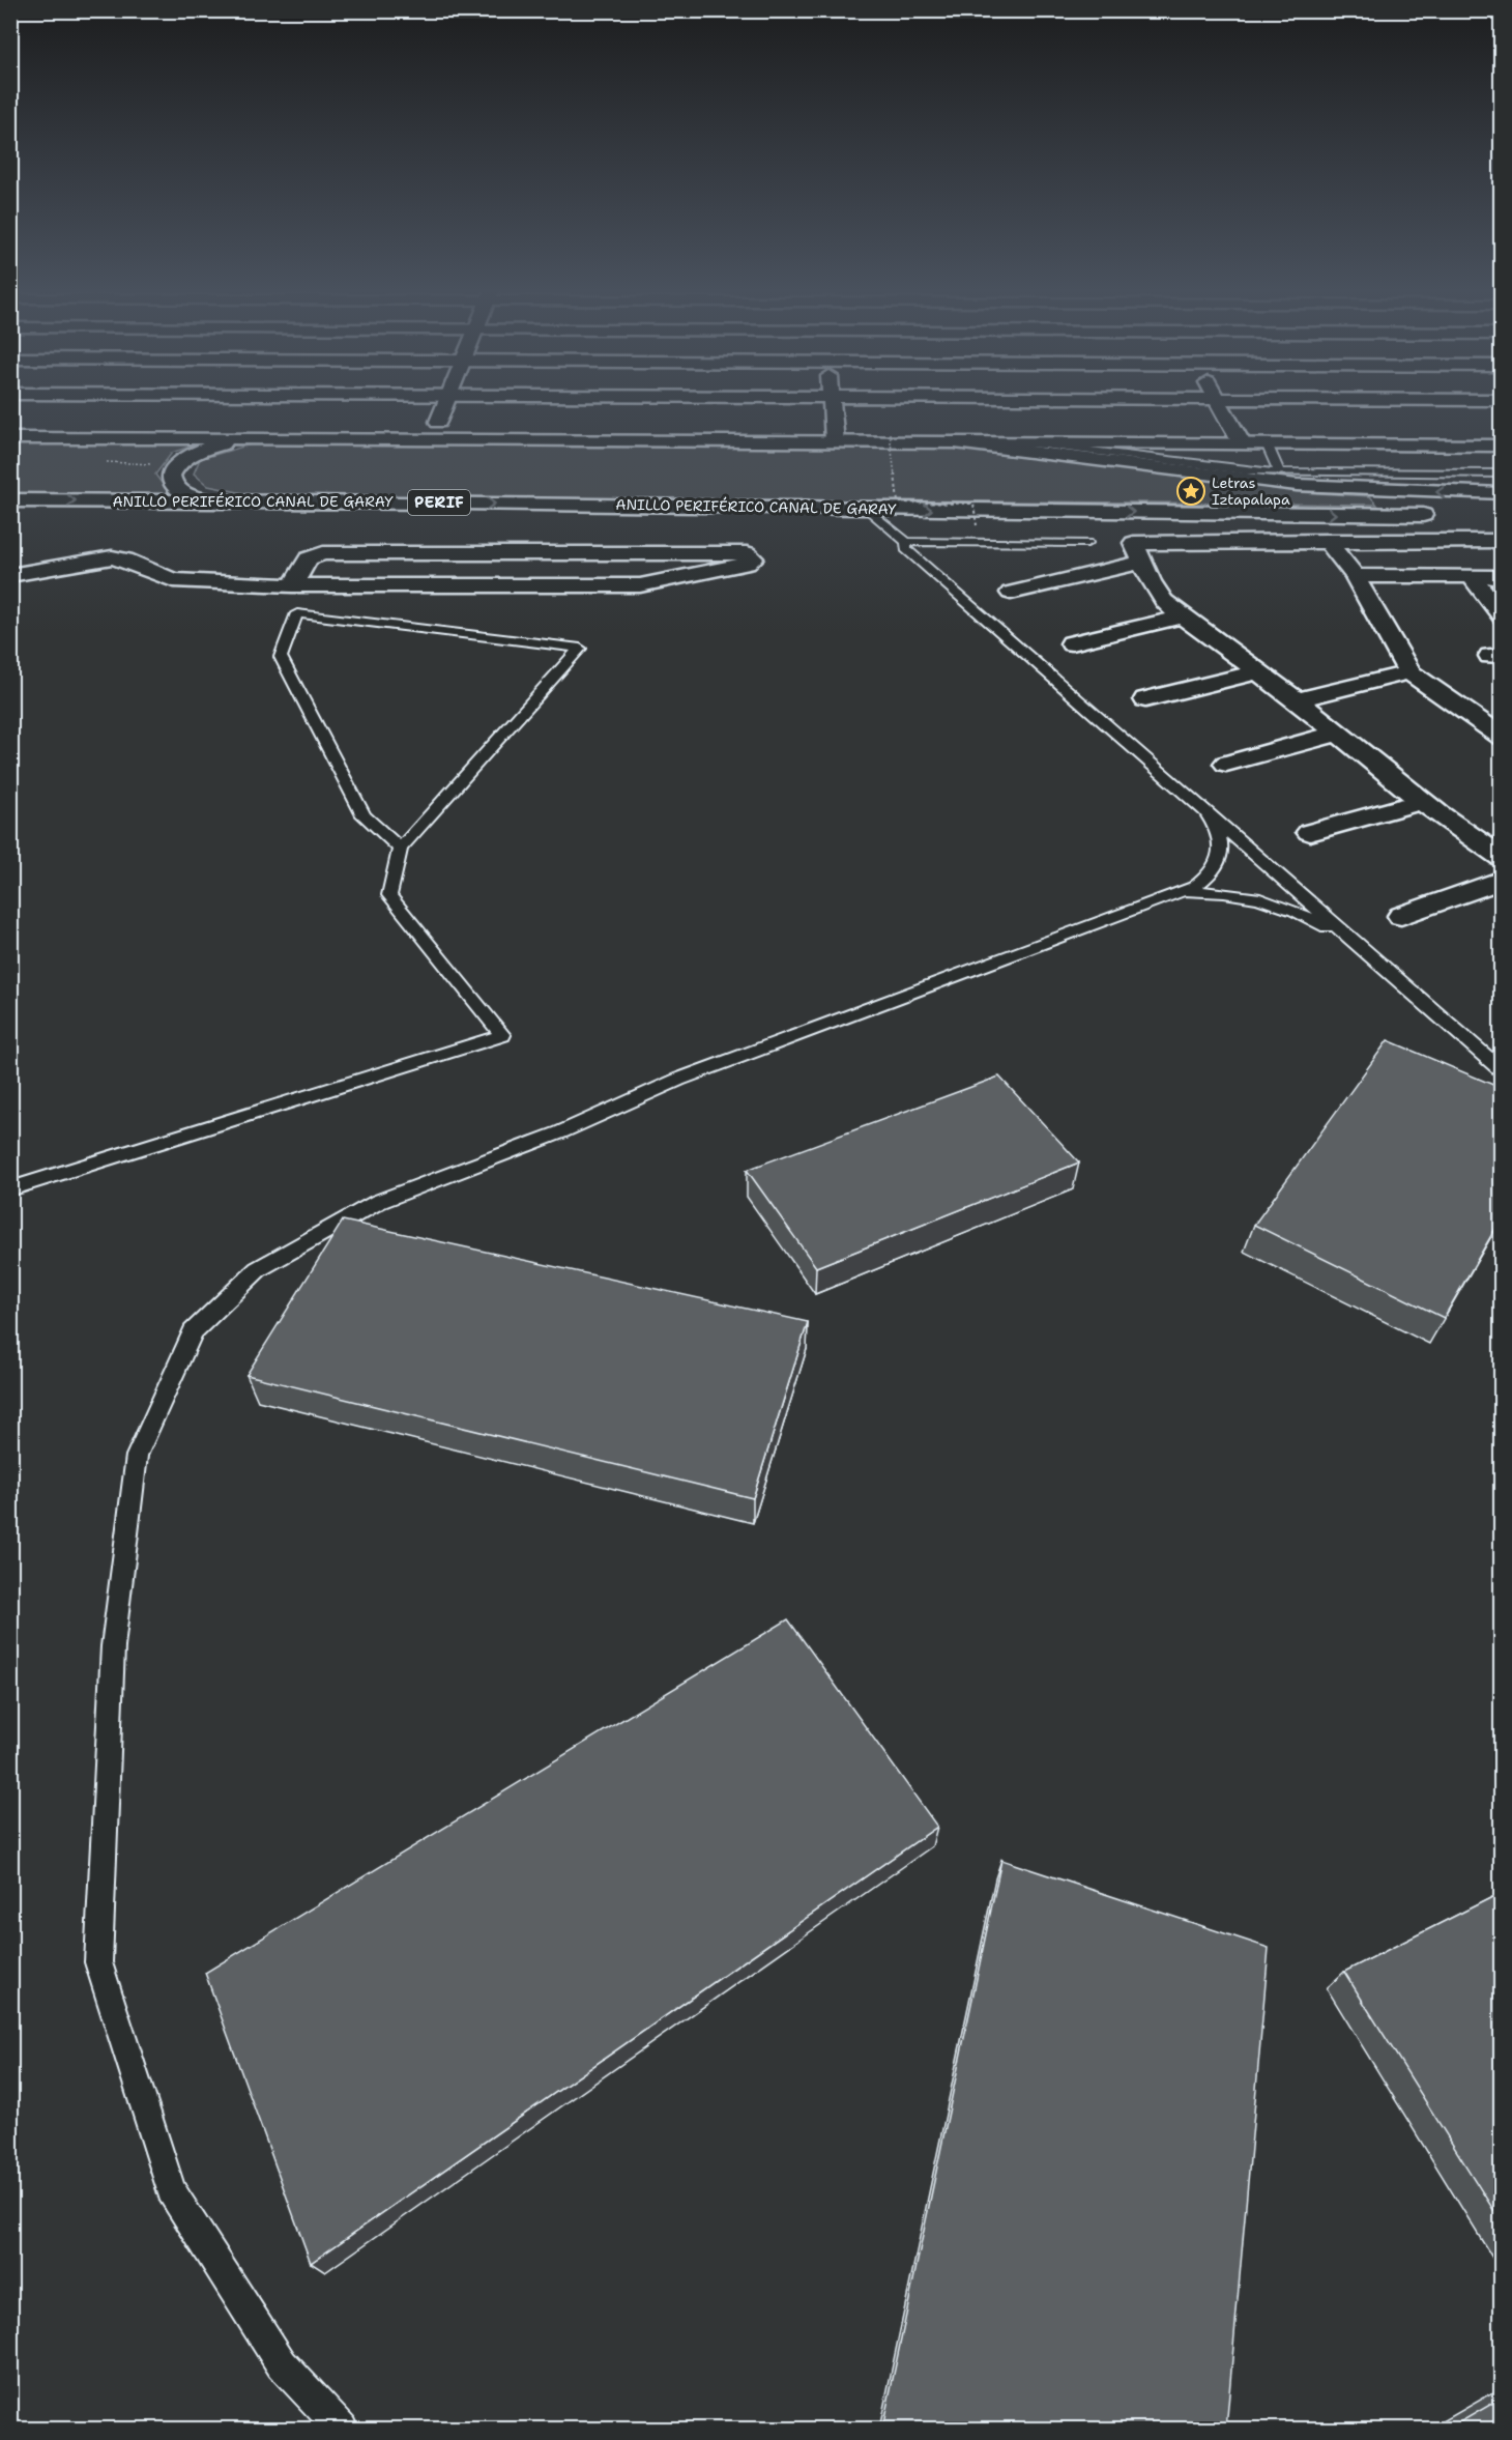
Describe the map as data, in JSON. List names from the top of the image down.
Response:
{
  "streets": {
    "main road": ["ANILLO PERIFÉRICO CANAL DE GARAY", "PERIF"]
  },
  "places": {
    "place": ["Letras Iztapalapa"]
  }
}
